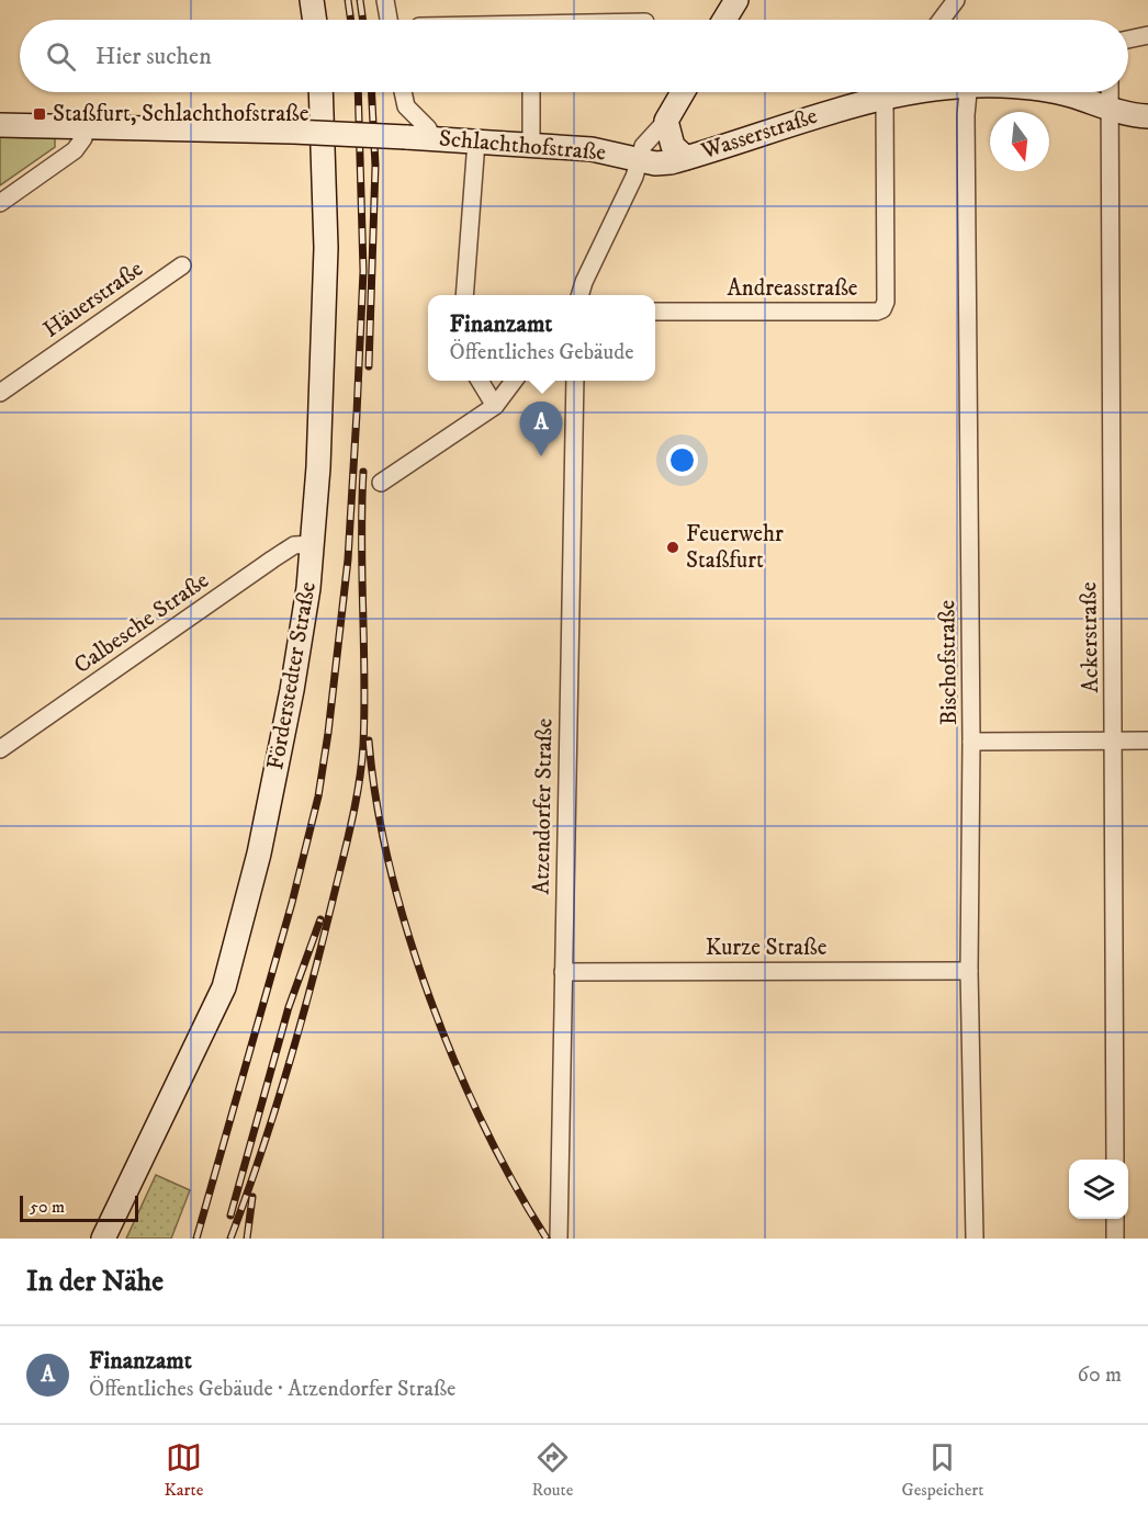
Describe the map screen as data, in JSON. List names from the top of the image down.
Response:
{
  "streets": {
    "main road": ["Wasserstraße", "Schlachthofstraße", "Förderstedter Straße"],
    "street": [
      "Andreasstraße",
      "Häuerstraße",
      "Calbesche Straße",
      "Ackerstraße",
      "Bischofstraße",
      "Atzendorfer Straße",
      "Kurze Straße"
    ]
  },
  "crossings": [
    ["Wasserstraße", "Schlachthofstraße"],
    ["Wasserstraße", "Ackerstraße"],
    ["Calbesche Straße", "Förderstedter Straße"],
    ["Bischofstraße", "Kurze Straße"],
    ["Atzendorfer Straße", "Kurze Straße"]
  ],
  "places": {
    "transit": ["Staßfurt, Schlachthofstraße"],
    "other": ["Feuerwehr Staßfurt"]
  },
  "scale_bar": "50 m",
  "north": "bottom",
  "page": {
    "search": "Hier suchen",
    "popup": ["Finanzamt", "Öffentliches Gebäude"],
    "pins": "A",
    "scale": "50 m",
    "heading": "In der Nähe",
    "list": [
      {
        "mark": "A",
        "name": "Finanzamt",
        "note": "Öffentliches Gebäude · Atzendorfer Straße",
        "value": "60 m"
      }
    ],
    "nav": ["Karte", "Route", "Gespeichert"]
  }
}
